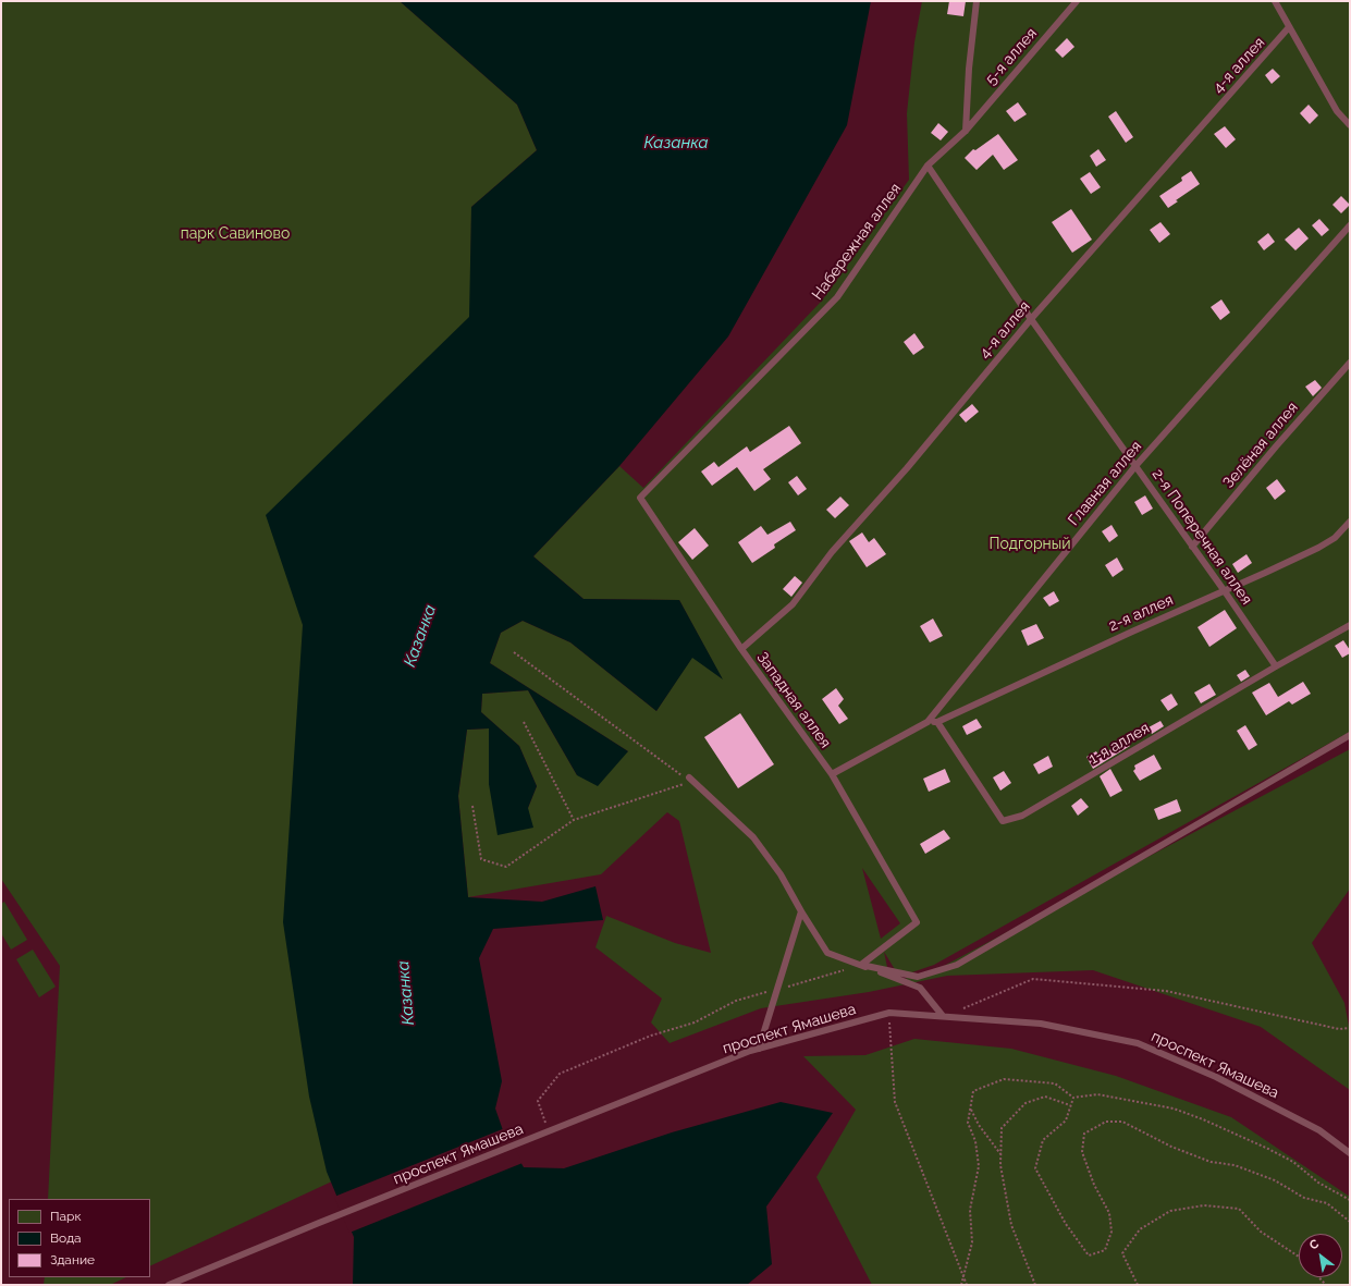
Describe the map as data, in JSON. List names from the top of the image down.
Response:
{
  "streets": {
    "lane": [
      "5-я аллея",
      "4-я аллея",
      "Набережная аллея",
      "Зелёная аллея",
      "Главная аллея",
      "2-я Поперечная аллея",
      "2-я аллея",
      "Западная аллея",
      "1-я аллея",
      "проспект Ямашева"
    ]
  },
  "crossings": [
    ["5-я аллея", "Набережная аллея"],
    ["4-я аллея", "2-я Поперечная аллея"],
    ["4-я аллея", "Западная аллея"],
    ["Набережная аллея", "2-я Поперечная аллея"],
    ["Набережная аллея", "Западная аллея"],
    ["Зелёная аллея", "2-я Поперечная аллея"],
    ["Главная аллея", "2-я Поперечная аллея"],
    ["Главная аллея", "Западная аллея"],
    ["2-я Поперечная аллея", "2-я аллея"],
    ["2-я Поперечная аллея", "1-я аллея"],
    ["2-я аллея", "1-я аллея"]
  ],
  "water": ["Казанка"],
  "parks": ["парк Савиново", "Подгорный"],
  "legend": ["Парк", "Вода", "Здание"],
  "north": "top left"
}
